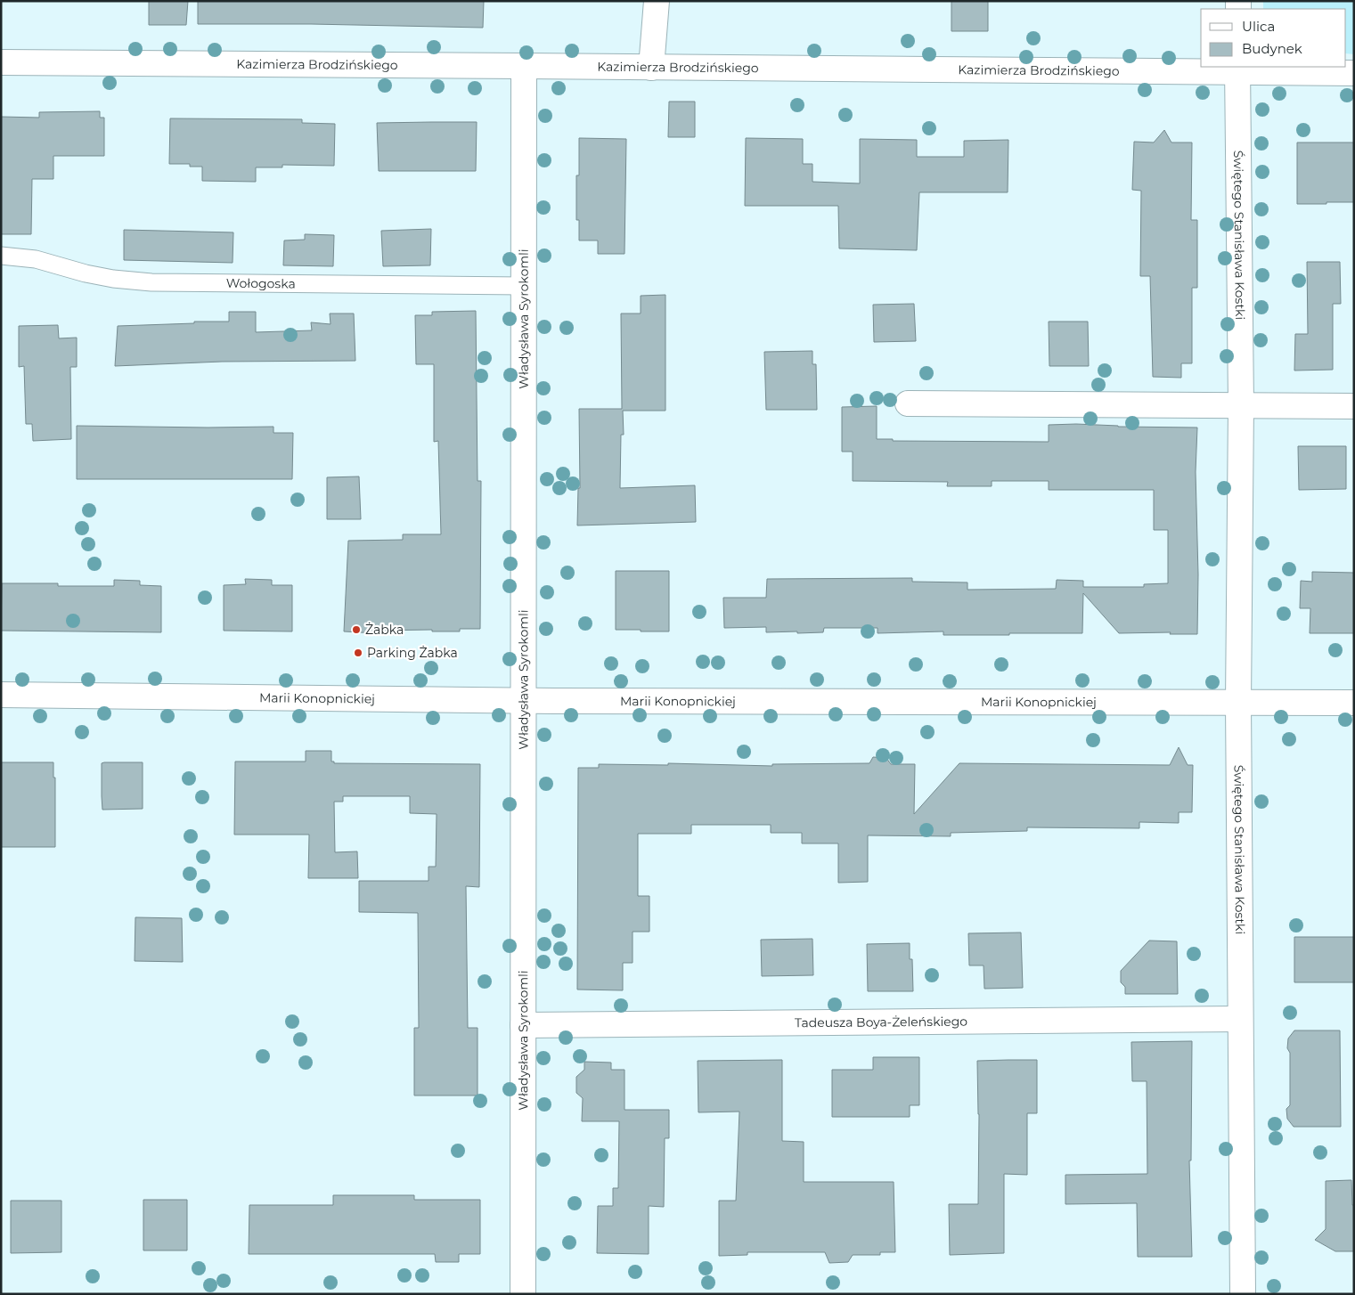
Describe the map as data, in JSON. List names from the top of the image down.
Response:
{
  "streets": {
    "street": [
      "Kazimierza Brodzińskiego",
      "Świętego Stanisława Kostki",
      "Władysława Syrokomli",
      "Marii Konopnickiej",
      "Tadeusza Boya-Żeleńskiego"
    ],
    "lane": ["Wołogoska"]
  },
  "crossings": [
    ["Kazimierza Brodzińskiego", "Świętego Stanisława Kostki"],
    ["Kazimierza Brodzińskiego", "Władysława Syrokomli"],
    ["Świętego Stanisława Kostki", "Marii Konopnickiej"],
    ["Świętego Stanisława Kostki", "Tadeusza Boya-Żeleńskiego"],
    ["Wołogoska", "Władysława Syrokomli"],
    ["Władysława Syrokomli", "Marii Konopnickiej"],
    ["Władysława Syrokomli", "Tadeusza Boya-Żeleńskiego"]
  ],
  "places": ["Żabka", "Parking Żabka"],
  "legend": ["Ulica", "Budynek"]
}
